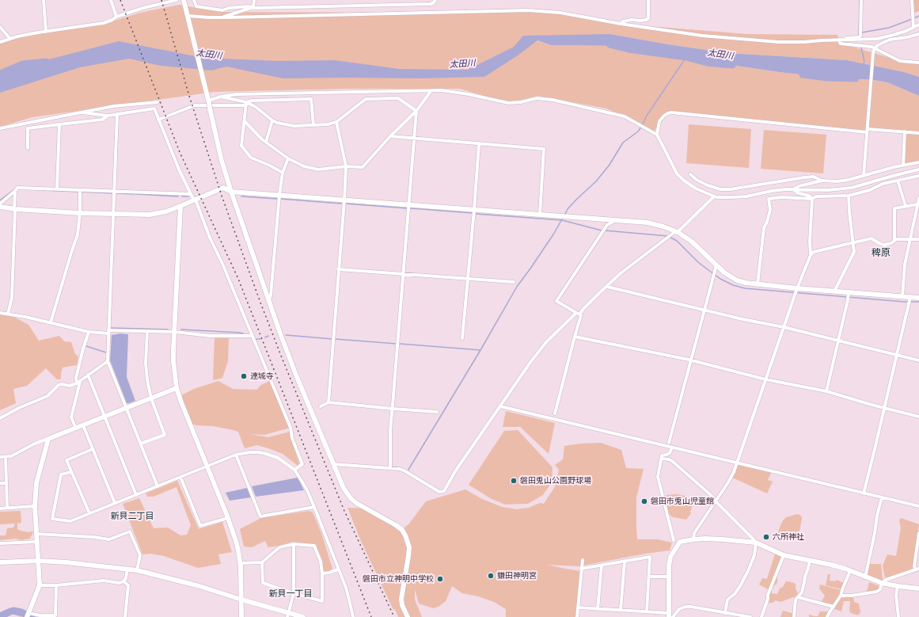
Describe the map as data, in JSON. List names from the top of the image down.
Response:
{
  "districts": ["稗原", "新貝二丁目", "新貝一丁目"],
  "water": ["太田川"],
  "places": [
    "連城寺",
    "磐田兎山公園野球場",
    "磐田市兎山児童館",
    "六所神社",
    "鎌田神明宮",
    "磐田市立神明中学校"
  ]
}
